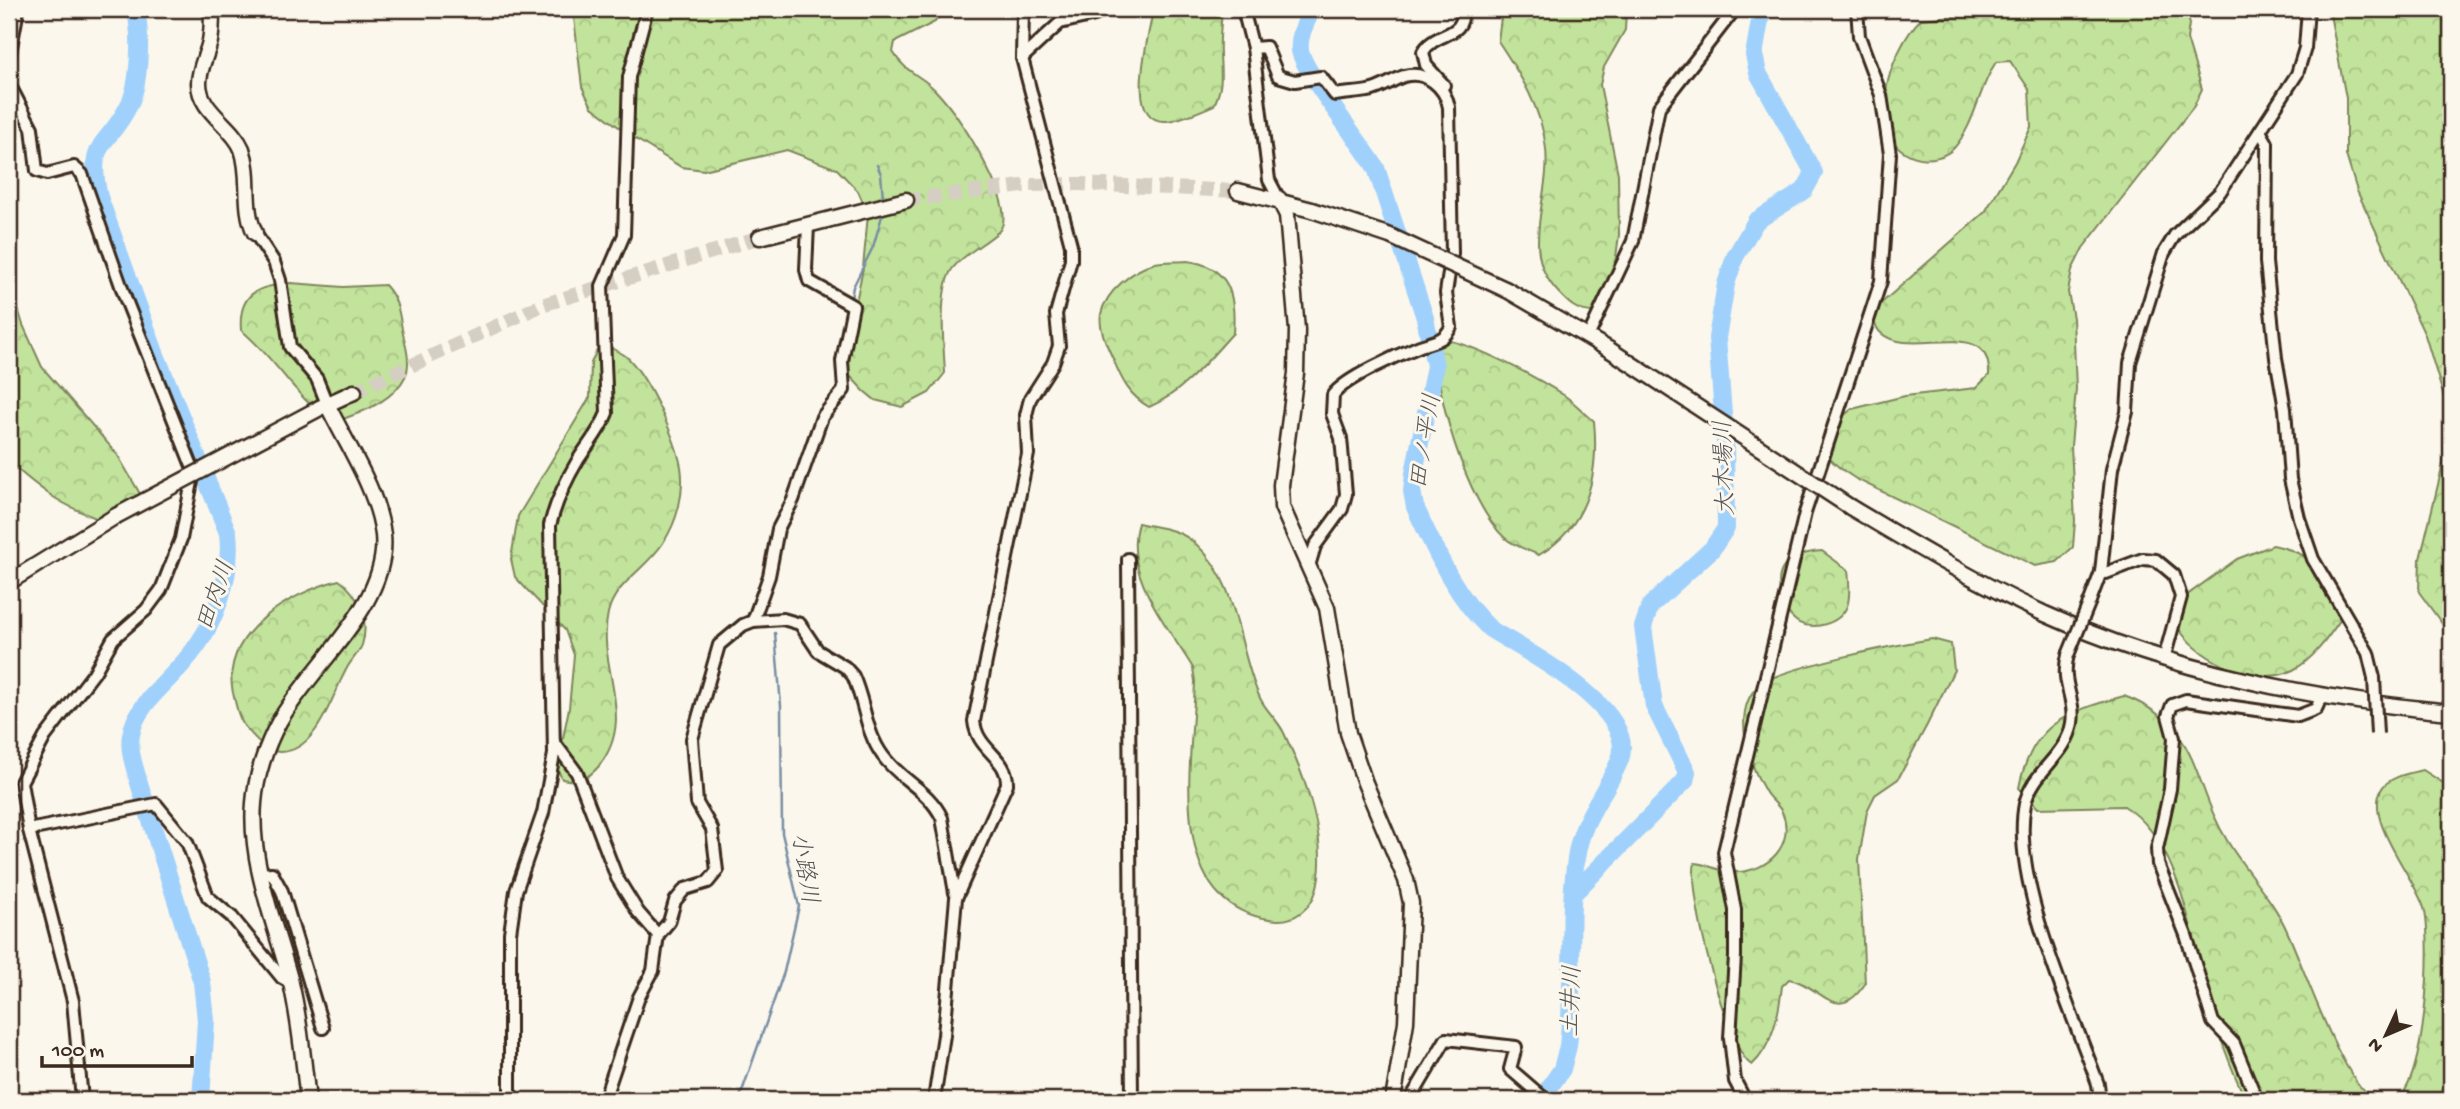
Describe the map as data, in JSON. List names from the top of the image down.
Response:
{
  "water": [
    "田ノ平川",
    "大木場川",
    "田内川",
    "小路川",
    "土井川"
  ],
  "scale_bar": "100 m",
  "north": "bottom left"
}
